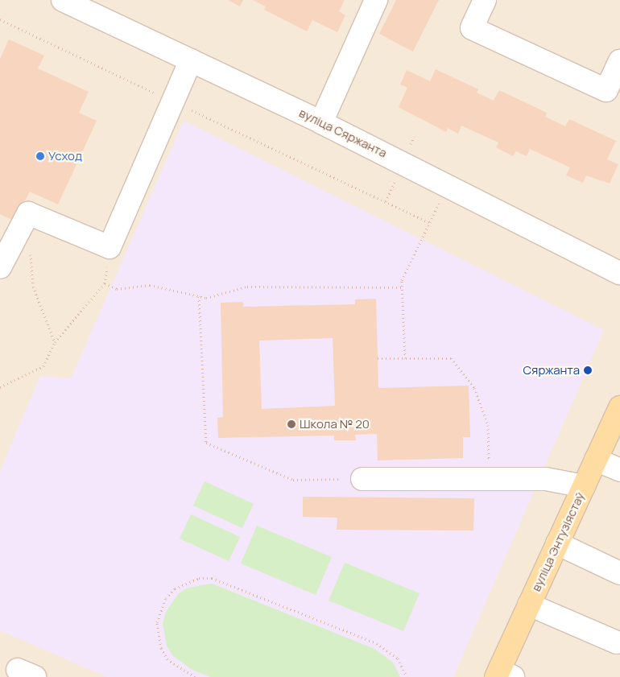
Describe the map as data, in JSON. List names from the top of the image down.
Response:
{
  "streets": {
    "main road": ["вуліца Энтузіястаў"],
    "street": ["вуліца Сяржанта"]
  },
  "places": ["Усход", "Сяржанта", "Школа № 20"]
}
